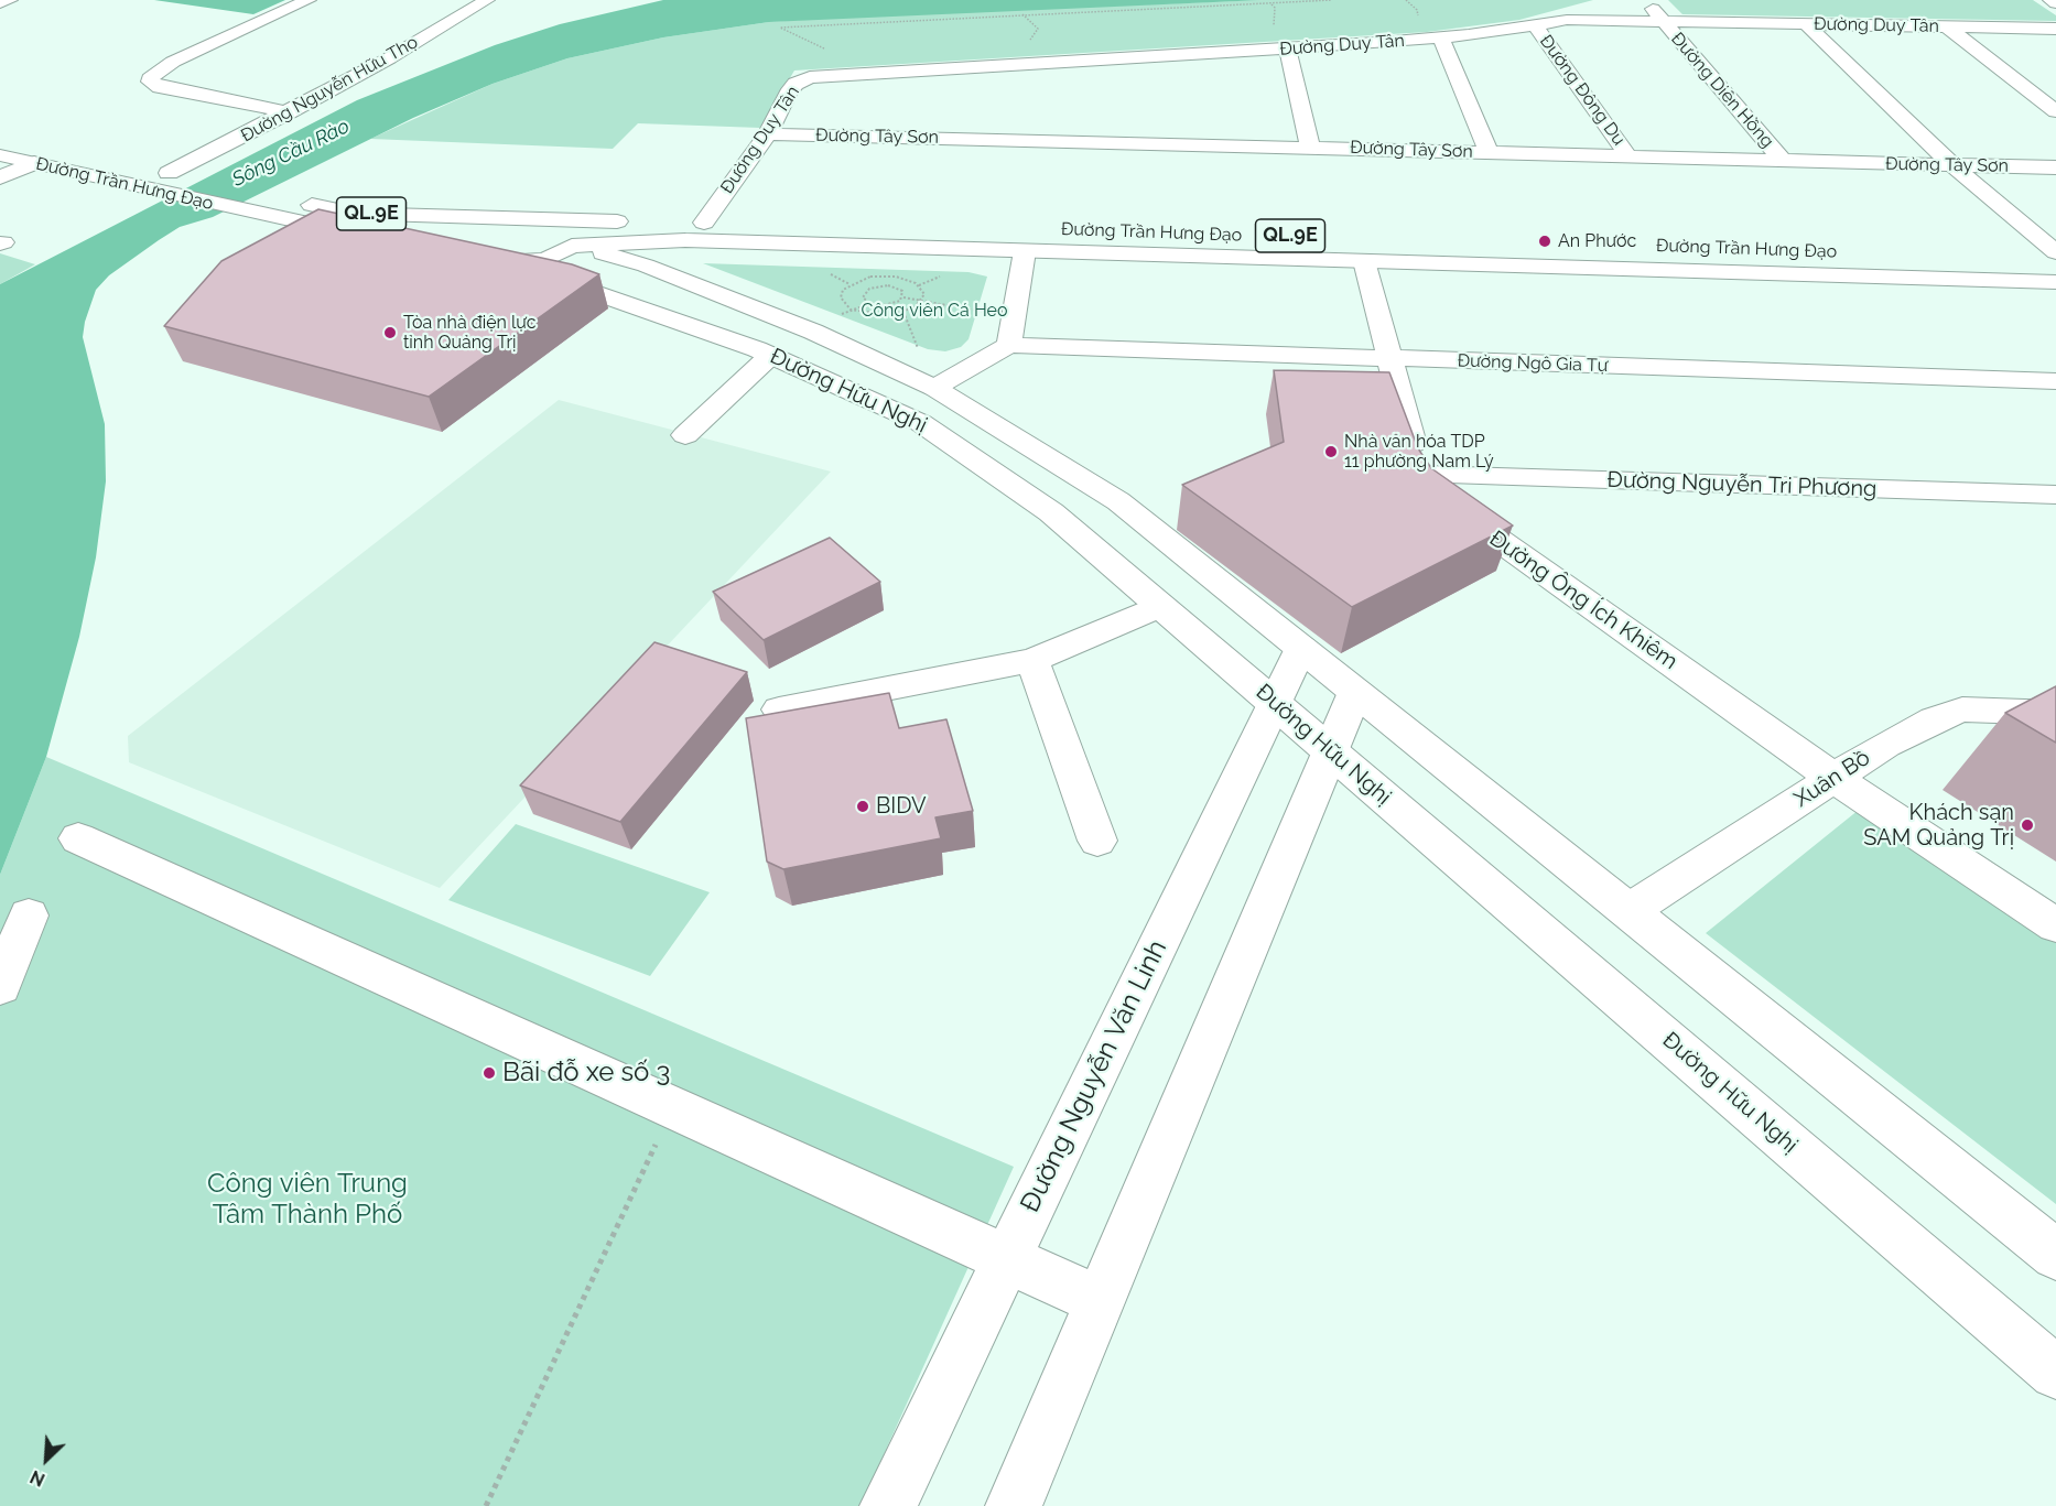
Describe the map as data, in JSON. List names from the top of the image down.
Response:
{
  "streets": {
    "street": [
      "Đường Duy Tân",
      "Đường Nguyễn Hữu Thọ",
      "Đường Đông Du",
      "Đường Diên Hồng",
      "Đường Tây Sơn",
      "Đường Trần Hưng Đạo",
      "QL.9E",
      "Đường Ngô Gia Tự",
      "Đường Hữu Nghị",
      "Đường Nguyễn Tri Phương",
      "Đường Ông Ích Khiêm",
      "Xuân Bồ",
      "Đường Nguyễn Văn Linh"
    ]
  },
  "crossings": [
    ["Đường Duy Tân", "Đường Đông Du"],
    ["Đường Duy Tân", "Đường Diên Hồng"],
    ["Đường Duy Tân", "Đường Tây Sơn"],
    ["Đường Duy Tân", "Đường Trần Hưng Đạo"],
    ["Đường Nguyễn Hữu Thọ", "Đường Trần Hưng Đạo"],
    ["Đường Đông Du", "Đường Tây Sơn"],
    ["Đường Diên Hồng", "Đường Tây Sơn"],
    ["Đường Trần Hưng Đạo", "Đường Hữu Nghị"],
    ["Đường Trần Hưng Đạo", "Đường Ông Ích Khiêm"],
    ["Đường Ngô Gia Tự", "Đường Ông Ích Khiêm"],
    ["Đường Hữu Nghị", "Xuân Bồ"],
    ["Đường Hữu Nghị", "Đường Nguyễn Văn Linh"],
    ["Đường Nguyễn Tri Phương", "Đường Ông Ích Khiêm"],
    ["Đường Ông Ích Khiêm", "Xuân Bồ"]
  ],
  "water": ["Sông Cầu Rào"],
  "parks": ["Công viên Cá Heo", "Công viên Trung Tâm Thành Phố"],
  "places": [
    "An Phước",
    "Tòa nhà điện lực tỉnh Quảng Trị",
    "Nhà văn hóa TDP 11 phường Nam Lý",
    "BIDV",
    "Khách sạn SAM Quảng Trị",
    "Bãi đỗ xe số 3"
  ],
  "north": "bottom left"
}
